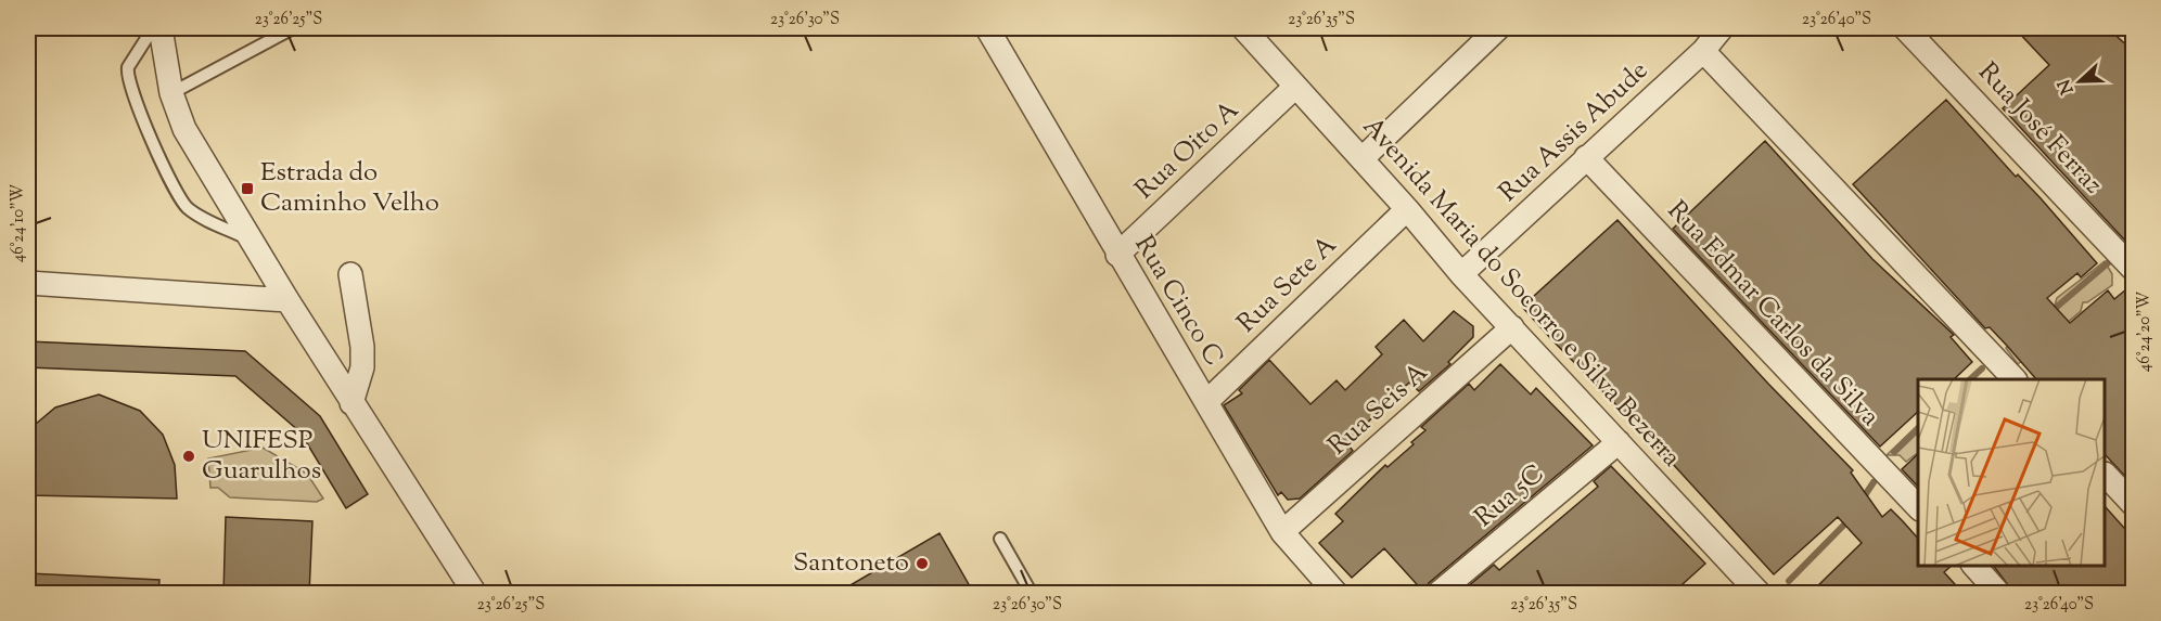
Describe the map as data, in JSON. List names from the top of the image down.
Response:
{
  "streets": {
    "street": [
      "Rua José Ferraz",
      "Rua Assis Abude",
      "Rua Oito A",
      "Rua Sete A",
      "Avenida Maria do Socorro e Silva Bezerra",
      "Rua Cinco C",
      "Rua Edmar Carlos da Silva",
      "Rua Seis A",
      "Rua 5C"
    ]
  },
  "crossings": [
    ["Rua Assis Abude", "Avenida Maria do Socorro e Silva Bezerra"],
    ["Rua Assis Abude", "Rua Edmar Carlos da Silva"],
    ["Rua Oito A", "Avenida Maria do Socorro e Silva Bezerra"],
    ["Rua Oito A", "Rua Cinco C"],
    ["Rua Sete A", "Avenida Maria do Socorro e Silva Bezerra"],
    ["Rua Sete A", "Rua Cinco C"],
    ["Avenida Maria do Socorro e Silva Bezerra", "Rua Seis A"],
    ["Avenida Maria do Socorro e Silva Bezerra", "Rua 5C"],
    ["Rua Cinco C", "Rua Seis A"]
  ],
  "places": {
    "transit": ["Estrada do Caminho Velho"],
    "other": ["UNIFESP Guarulhos", "Santoneto"]
  },
  "north": "left",
  "coordinates": [
    "23°26'25\"S",
    "23°26'30\"S",
    "23°26'35\"S",
    "23°26'40\"S",
    "46°24'10\"W",
    "46°24'20\"W"
  ]
}
